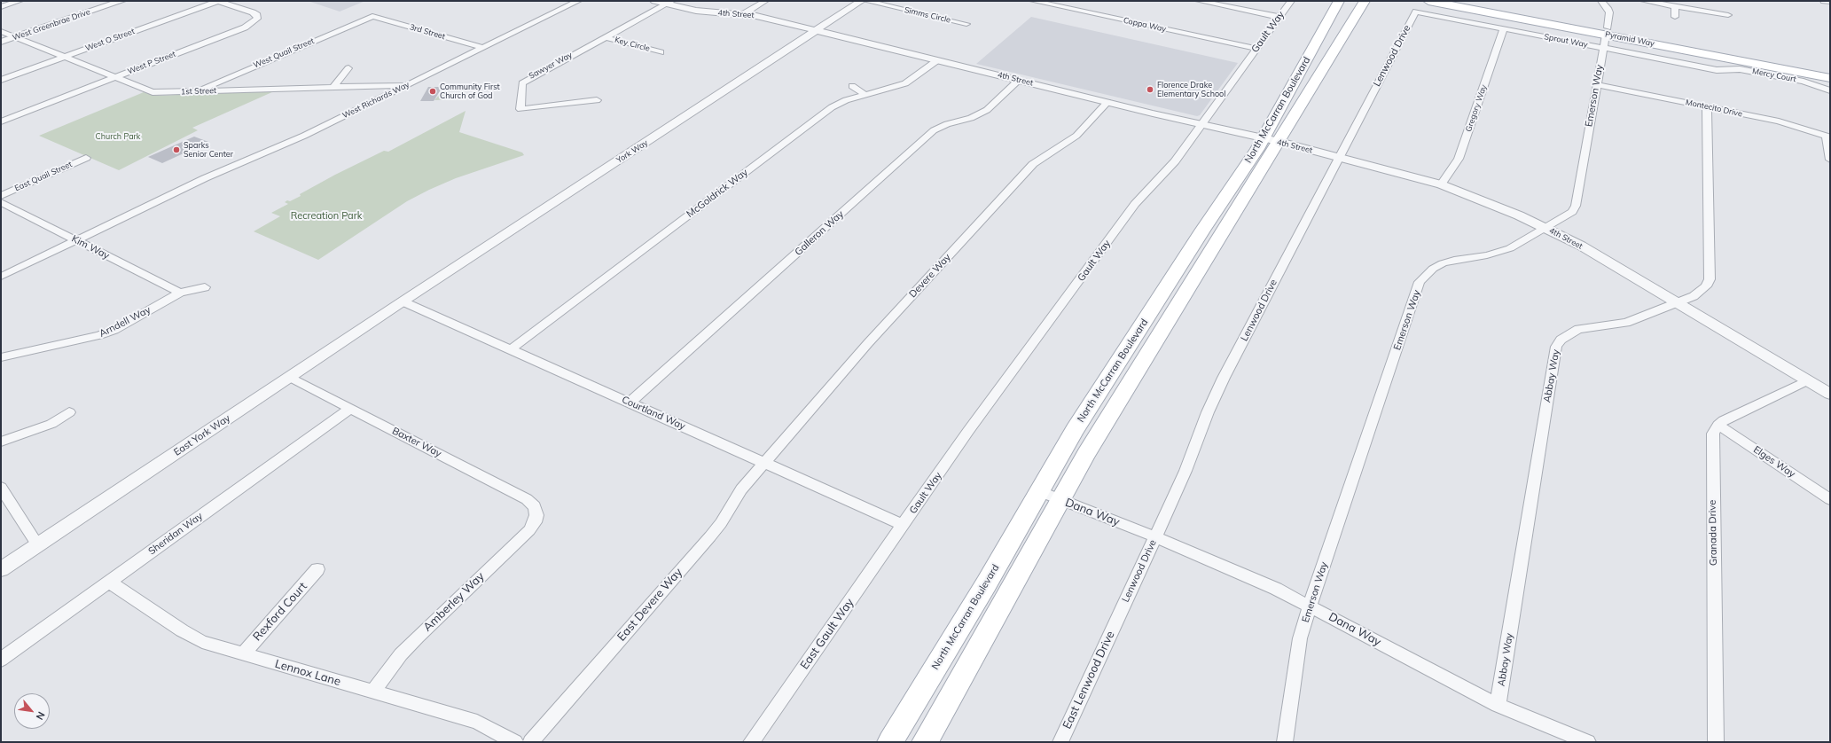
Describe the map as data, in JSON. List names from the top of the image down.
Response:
{
  "streets": {
    "main road": ["Pyramid Way", "North McCarran Boulevard"],
    "street": [
      "4th Street",
      "Simms Circle",
      "West Greenbrae Drive",
      "Coppa Way",
      "3rd Street",
      "Gault Way",
      "West O Street",
      "Sprout Way",
      "Key Circle",
      "West Quail Street",
      "Lenwood Drive",
      "West P Street",
      "Sawyer Way",
      "Mercy Court",
      "1st Street",
      "Emerson Way",
      "West Richards Way",
      "Gregory Way",
      "Montecito Drive",
      "York Way",
      "East Quail Street",
      "McGoldrick Way",
      "Galleron Way",
      "Kim Way",
      "Devere Way",
      "Arndell Way",
      "Abbay Way",
      "Courtland Way",
      "East York Way",
      "Baxter Way",
      "Elges Way",
      "Dana Way",
      "Granada Drive",
      "Sheridan Way",
      "Amberley Way",
      "East Devere Way",
      "Rexford Court",
      "East Gault Way",
      "Lennox Lane",
      "East Lenwood Drive"
    ]
  },
  "crossings": [
    ["4th Street", "Gault Way"],
    ["4th Street", "Lenwood Drive"],
    ["4th Street", "Sawyer Way"],
    ["4th Street", "Emerson Way"],
    ["4th Street", "Gregory Way"],
    ["4th Street", "North McCarran Boulevard"],
    ["4th Street", "York Way"],
    ["4th Street", "McGoldrick Way"],
    ["4th Street", "Galleron Way"],
    ["4th Street", "Devere Way"],
    ["4th Street", "Abbay Way"],
    ["West Greenbrae Drive", "1st Street"],
    ["Coppa Way", "Gault Way"],
    ["3rd Street", "West Quail Street"],
    ["3rd Street", "West Richards Way"],
    ["Gault Way", "Courtland Way"],
    ["Gault Way", "East Gault Way"],
    ["Pyramid Way", "Emerson Way"],
    ["West O Street", "West P Street"],
    ["West O Street", "1st Street"],
    ["Sprout Way", "Lenwood Drive"],
    ["Sprout Way", "Mercy Court"],
    ["Sprout Way", "Emerson Way"],
    ["Sprout Way", "Gregory Way"],
    ["Key Circle", "Sawyer Way"],
    ["West Quail Street", "1st Street"],
    ["Lenwood Drive", "Dana Way"],
    ["Lenwood Drive", "East Lenwood Drive"],
    ["West P Street", "1st Street"],
    ["1st Street", "West Richards Way"],
    ["Emerson Way", "Montecito Drive"],
    ["Emerson Way", "Dana Way"],
    ["West Richards Way", "Kim Way"],
    ["Montecito Drive", "Abbay Way"],
    ["North McCarran Boulevard", "Dana Way"],
    ["York Way", "Courtland Way"],
    ["York Way", "East York Way"],
    ["McGoldrick Way", "Courtland Way"],
    ["Galleron Way", "Courtland Way"],
    ["Kim Way", "Arndell Way"],
    ["Devere Way", "Courtland Way"],
    ["Devere Way", "East Devere Way"],
    ["Abbay Way", "Dana Way"],
    ["Courtland Way", "East York Way"],
    ["Courtland Way", "East Devere Way"],
    ["Courtland Way", "East Gault Way"],
    ["East York Way", "Baxter Way"],
    ["Baxter Way", "Sheridan Way"],
    ["Baxter Way", "Amberley Way"],
    ["Elges Way", "Granada Drive"],
    ["Sheridan Way", "Lennox Lane"],
    ["Amberley Way", "Lennox Lane"],
    ["Rexford Court", "Lennox Lane"]
  ],
  "parks": ["Church Park", "Recreation Park"],
  "places": ["Florence Drake Elementary School", "Community First Church of God", "Sparks Senior Center"],
  "north": "bottom right"
}
